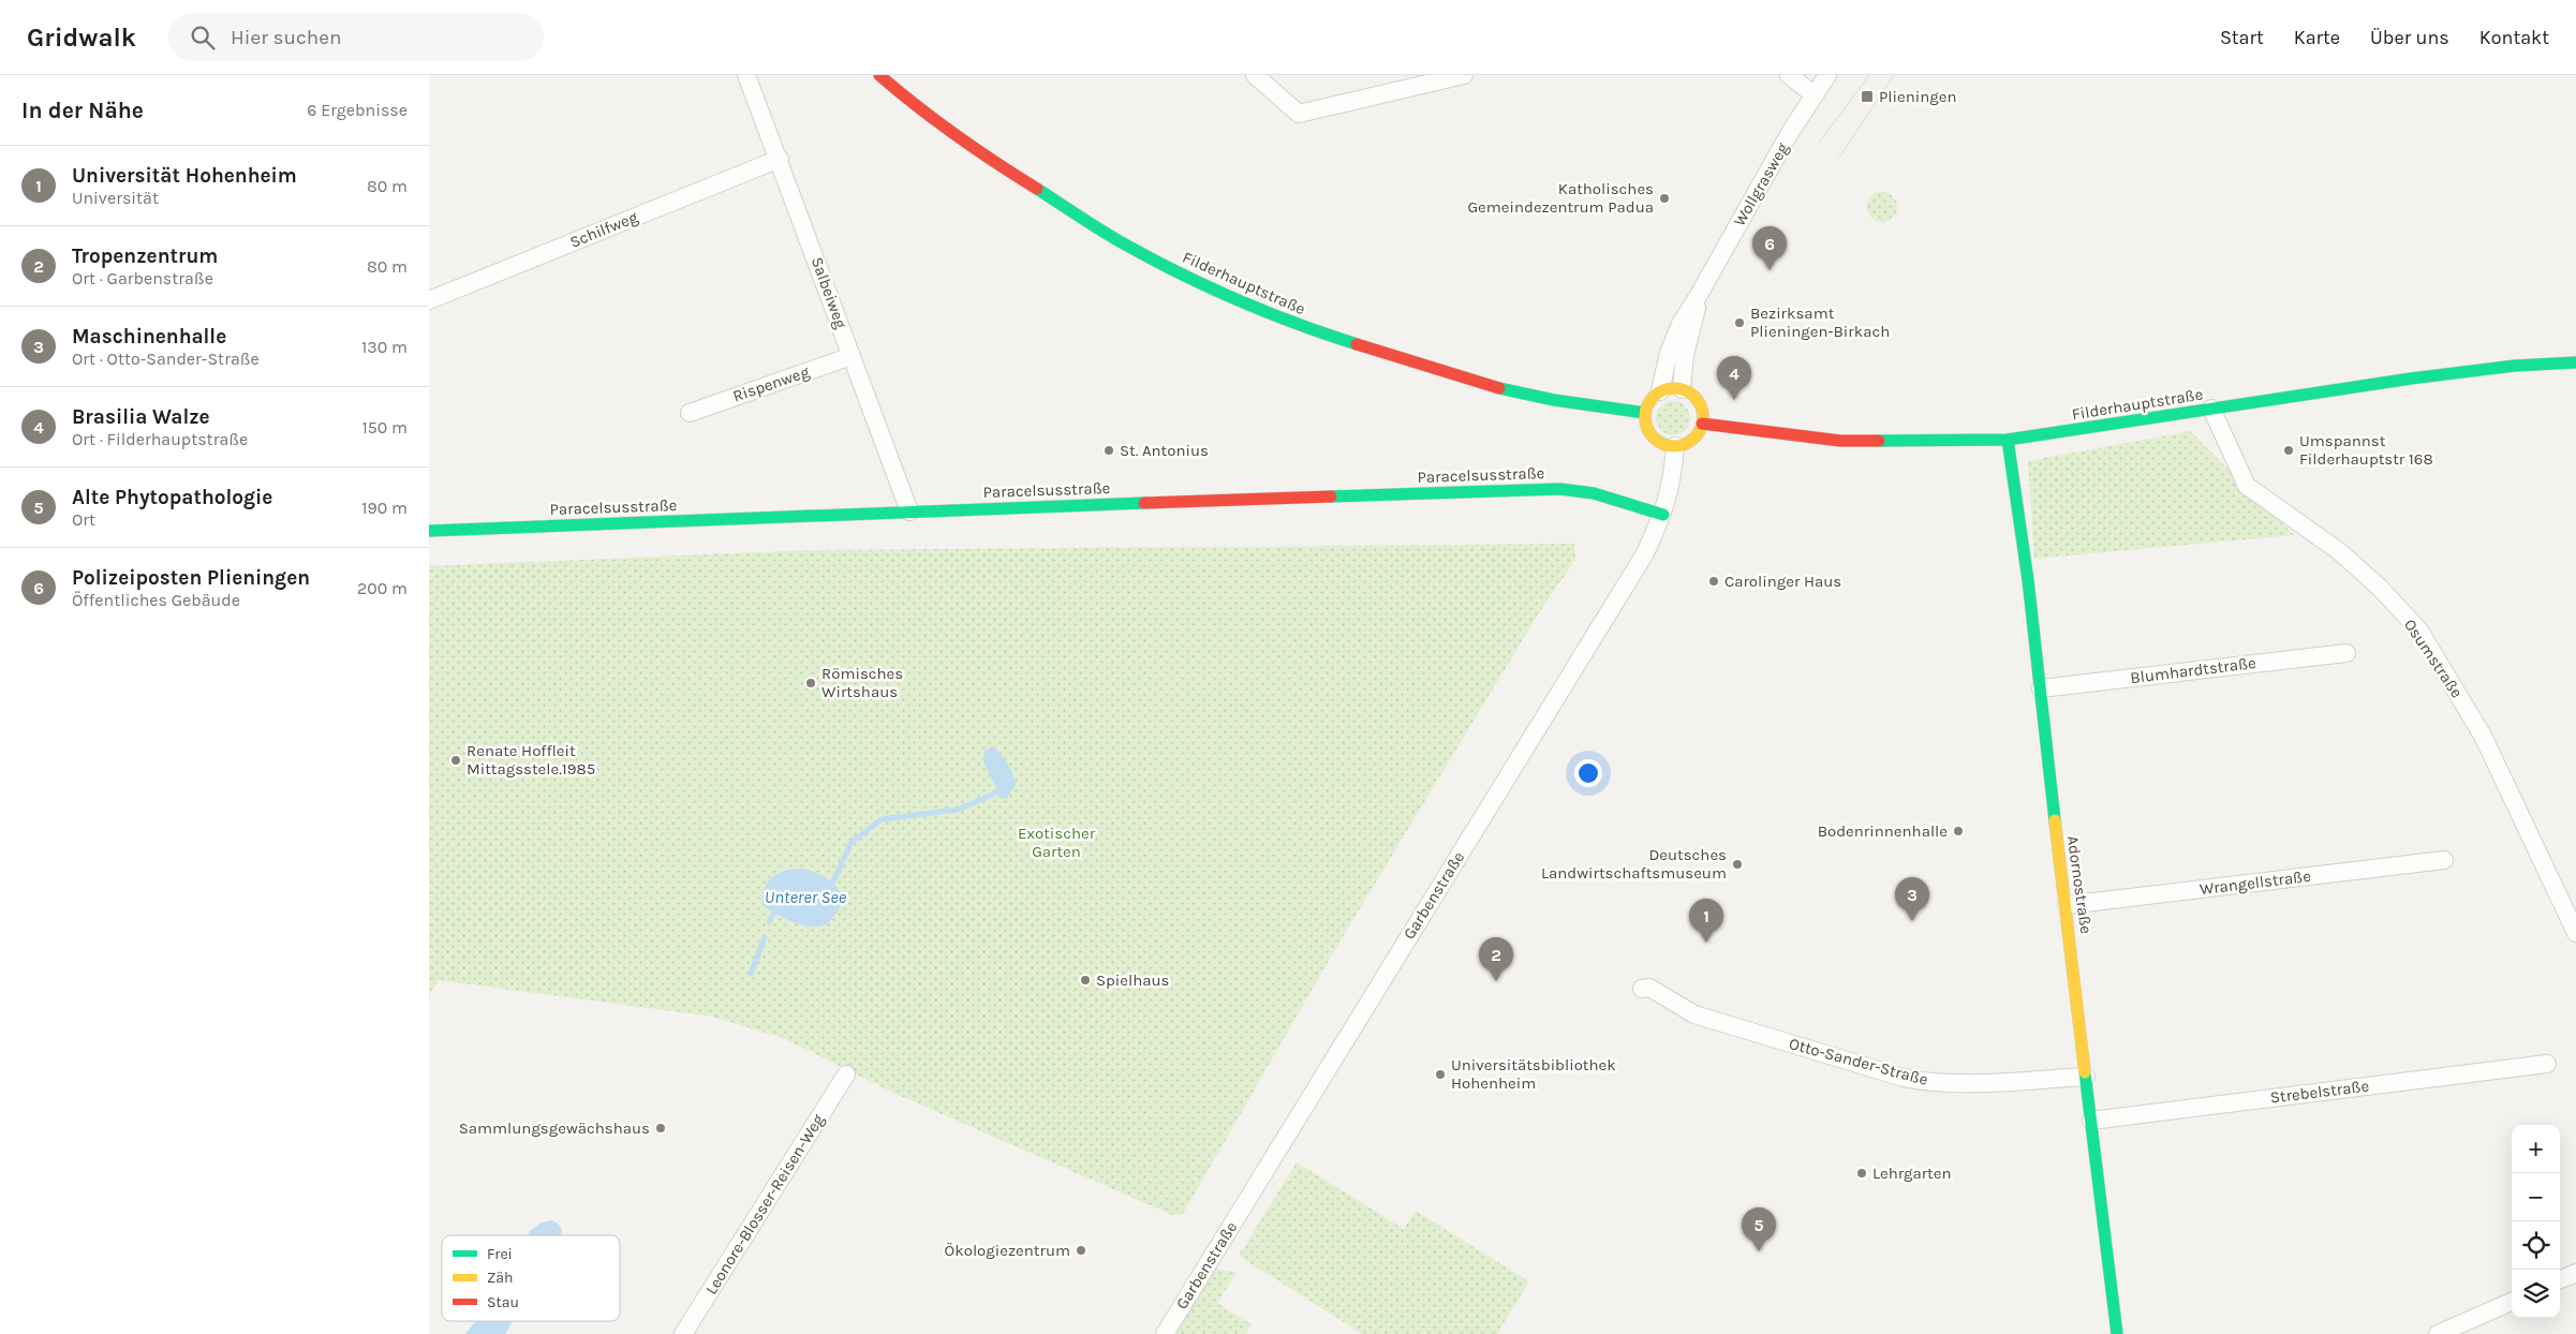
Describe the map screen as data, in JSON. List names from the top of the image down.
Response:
{
  "streets": {
    "street": [
      "Wollgrasweg",
      "Schilfweg",
      "Filderhauptstraße",
      "Salbeiweg",
      "Rispenweg",
      "Paracelsusstraße",
      "Osumstraße",
      "Blumhardtstraße",
      "Wrangellstraße",
      "Adornostraße",
      "Garbenstraße",
      "Otto-Sander-Straße",
      "Strebelstraße",
      "Leonore-Blosser-Reisen-Weg"
    ]
  },
  "crossings": [
    ["Wollgrasweg", "Filderhauptstraße"],
    ["Wollgrasweg", "Garbenstraße"],
    ["Schilfweg", "Salbeiweg"],
    ["Filderhauptstraße", "Osumstraße"],
    ["Filderhauptstraße", "Adornostraße"],
    ["Filderhauptstraße", "Garbenstraße"],
    ["Salbeiweg", "Rispenweg"],
    ["Salbeiweg", "Paracelsusstraße"],
    ["Paracelsusstraße", "Garbenstraße"],
    ["Blumhardtstraße", "Adornostraße"],
    ["Wrangellstraße", "Adornostraße"],
    ["Adornostraße", "Otto-Sander-Straße"],
    ["Adornostraße", "Strebelstraße"]
  ],
  "water": ["Unterer See"],
  "parks": ["Exotischer Garten"],
  "places": {
    "transit": ["Plieningen"],
    "other": [
      "Katholisches Gemeindezentrum Padua",
      "Bezirksamt Plieningen‐Birkach",
      "St. Antonius",
      "Umspannst Filderhauptstr 168",
      "Carolinger Haus",
      "Römisches Wirtshaus",
      "Renate Hoffleit Mittagsstele.1985",
      "Bodenrinnenhalle",
      "Deutsches Landwirtschaftsmuseum",
      "Spielhaus",
      "Universitätsbibliothek Hohenheim",
      "Sammlungsgewächshaus",
      "Lehrgarten",
      "Ökologiezentrum"
    ]
  },
  "legend": ["Frei", "Zäh", "Stau"],
  "page": {
    "header": "Gridwalk",
    "search": "Hier suchen",
    "nav": [
      "Start",
      "Karte",
      "Über uns",
      "Kontakt"
    ],
    "heading": ["In der Nähe", "6 Ergebnisse"],
    "list": [
      {
        "mark": "1",
        "name": "Universität Hohenheim",
        "note": "Universität",
        "value": "80 m"
      },
      {
        "mark": "2",
        "name": "Tropenzentrum",
        "note": "Ort · Garbenstraße",
        "value": "80 m"
      },
      {
        "mark": "3",
        "name": "Maschinenhalle",
        "note": "Ort · Otto-Sander-Straße",
        "value": "130 m"
      },
      {
        "mark": "4",
        "name": "Brasilia Walze",
        "note": "Ort · Filderhauptstraße",
        "value": "150 m"
      },
      {
        "mark": "5",
        "name": "Alte Phytopathologie",
        "note": "Ort",
        "value": "190 m"
      },
      {
        "mark": "6",
        "name": "Polizeiposten Plieningen",
        "note": "Öffentliches Gebäude",
        "value": "200 m"
      }
    ],
    "pins": [
      "6",
      "4",
      "3",
      "1",
      "2",
      "5"
    ],
    "map_buttons": ["+", "−"]
  }
}
